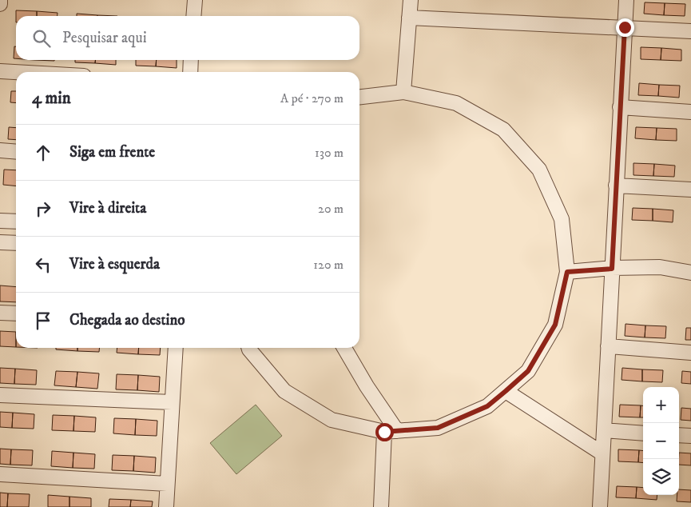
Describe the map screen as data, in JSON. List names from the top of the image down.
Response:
{
  "page": {
    "search": "Pesquisar aqui",
    "heading": ["4 min", "A pé · 270 m"],
    "list": [
      ["Siga em frente", "130 m"],
      ["Vire à direita", "20 m"],
      ["Vire à esquerda", "120 m"],
      "Chegada ao destino"
    ],
    "map_buttons": ["+", "−"]
  }
}
